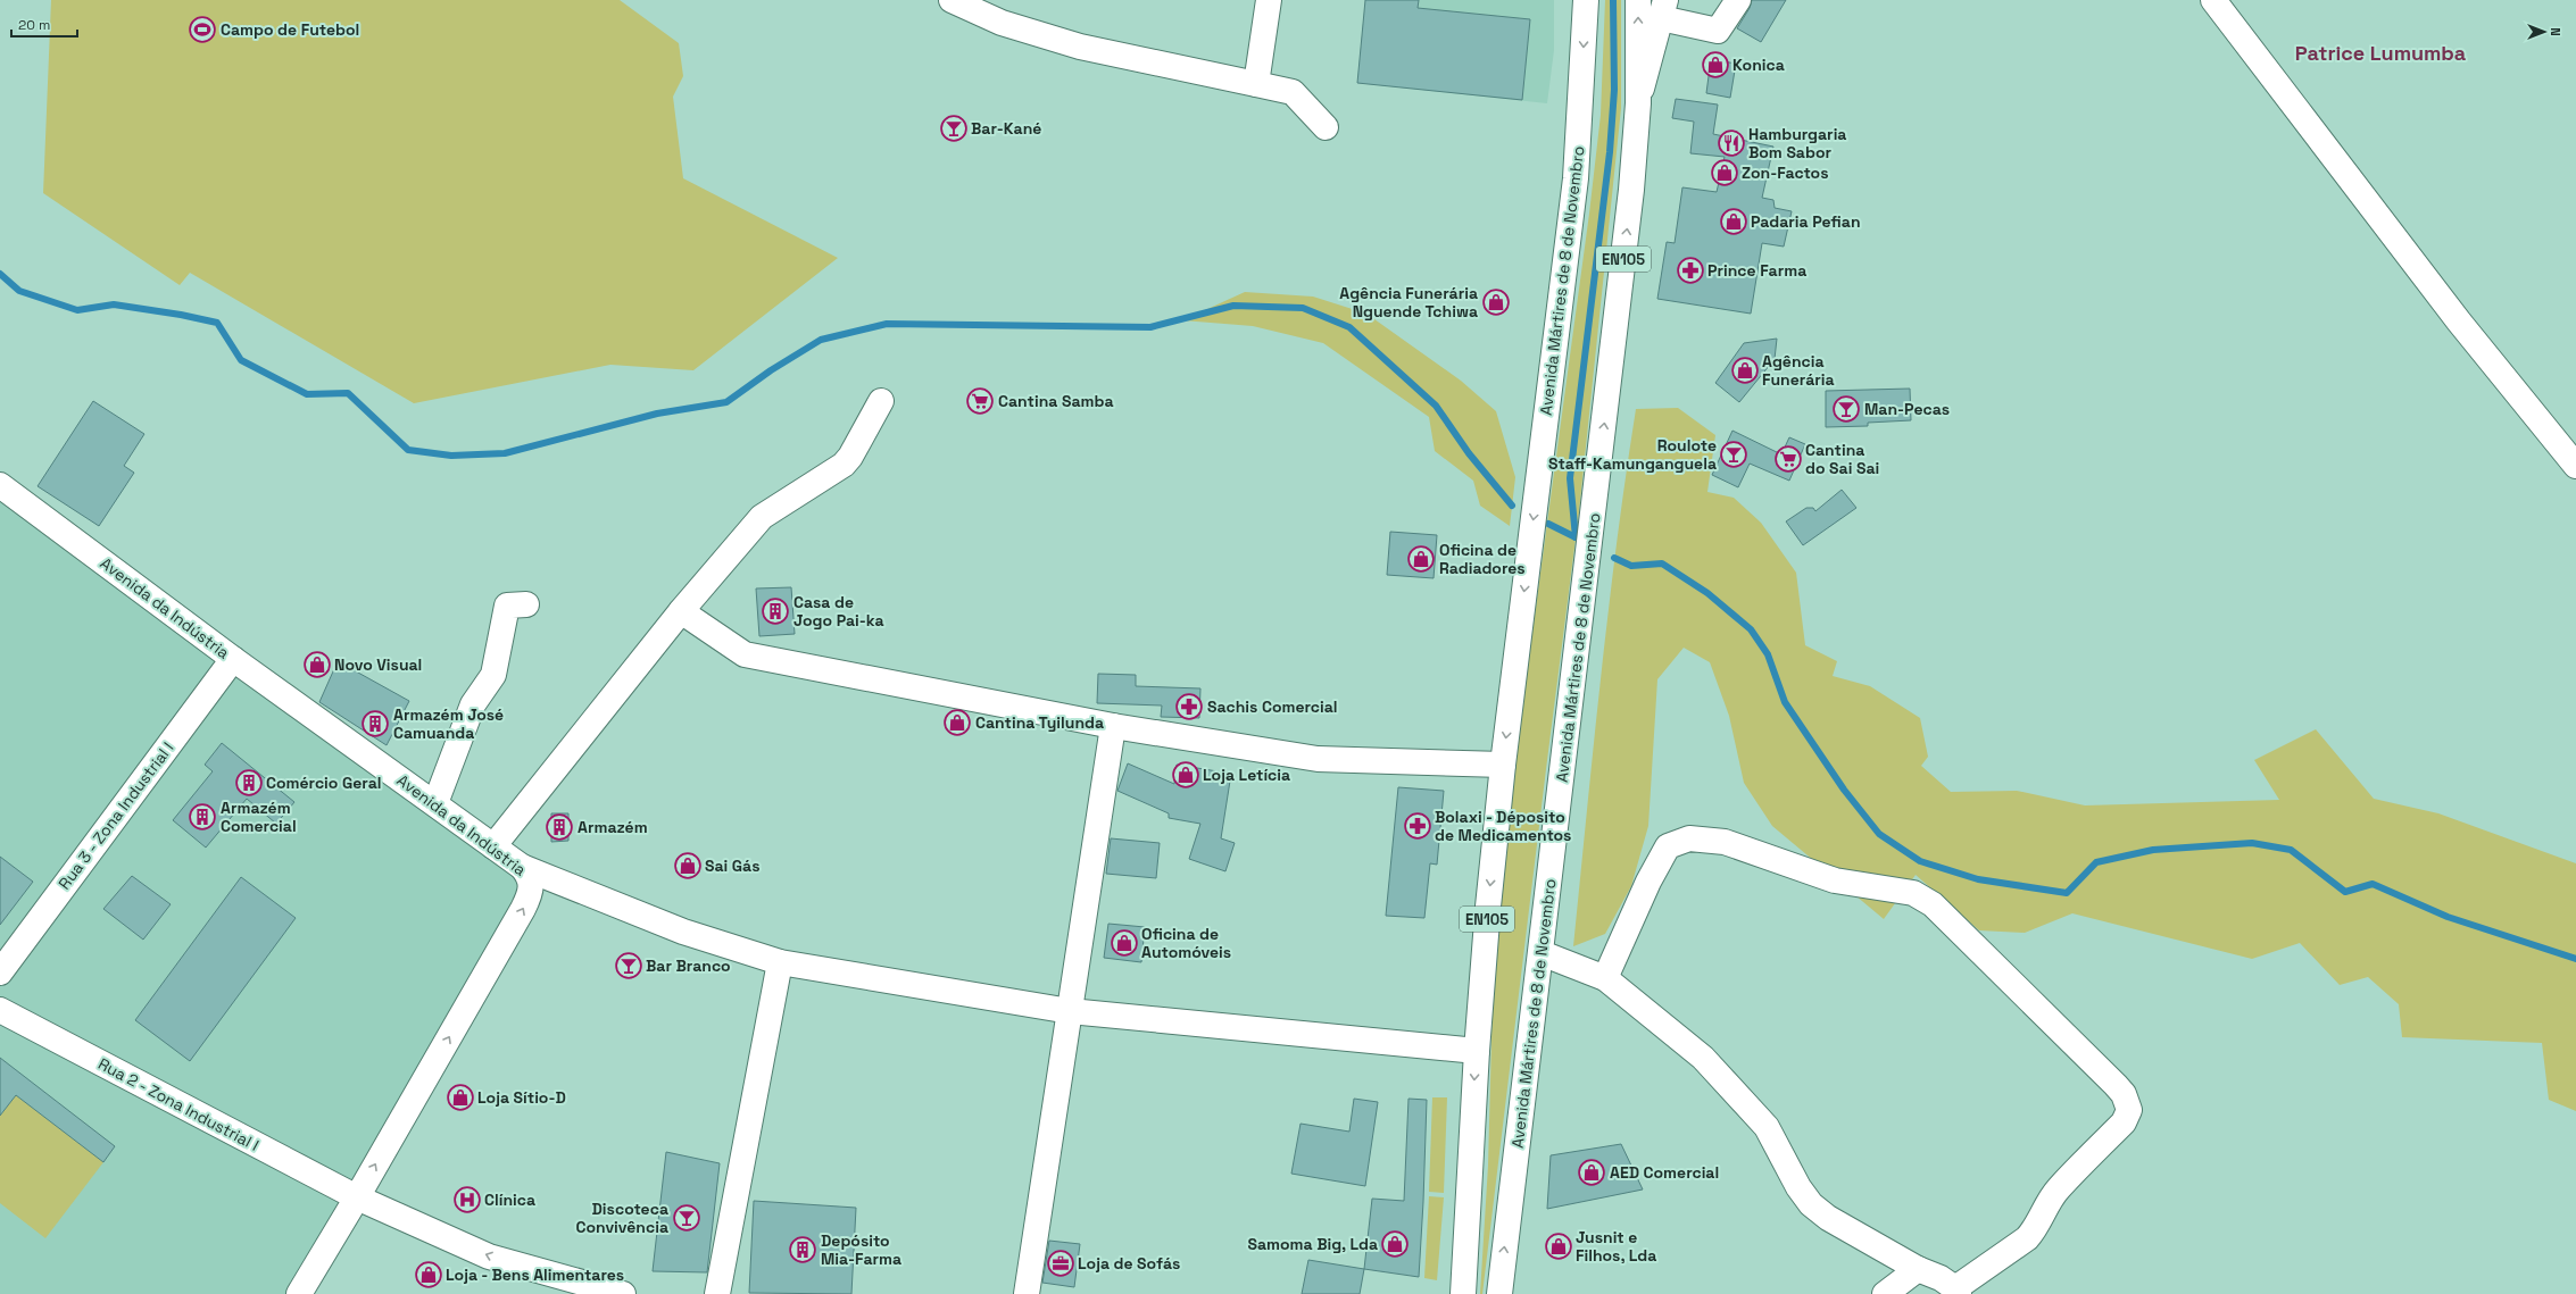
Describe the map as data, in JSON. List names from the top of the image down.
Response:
{
  "streets": {
    "street": [
      "EN105",
      "Avenida Mártires de 8 de Novembro",
      "Avenida da Indústria",
      "Rua 3 - Zona Industrial I",
      "Rua 2 - Zona Industrial I"
    ]
  },
  "crossings": [
    ["Avenida da Indústria", "Rua 3 - Zona Industrial I"],
    ["Avenida da Indústria", "Rua 2 - Zona Industrial I"]
  ],
  "districts": ["Patrice Lumumba"],
  "places": {
    "sports": ["Campo de Futebol"],
    "shop": [
      "Konica",
      "Zon-Factos",
      "Padaria Pefian",
      "Agência Funerária Nguende Tchiwa",
      "Agência Funerária",
      "Oficina de Radiadores",
      "Novo Visual",
      "Cantina Tyilunda",
      "Loja Letícia",
      "Sai Gás",
      "Oficina de Automóveis",
      "Loja Sítio-D",
      "AED Comercial",
      "Samoma Big, Lda",
      "Jusnit e Filhos, Lda",
      "Loja - Bens Alimentares"
    ],
    "bar": [
      "Bar-Kané",
      "Man-Pecas",
      "Roulote Staff-Kamunganguela",
      "Bar Branco",
      "Discoteca Convivência"
    ],
    "restaurant": ["Hamburgaria Bom Sabor"],
    "pharmacy": ["Prince Farma", "Sachis Comercial", "Bolaxi - Déposito de Medicamentos"],
    "supermarket": ["Cantina Samba", "Cantina do Sai Sai"],
    "building": [
      "Casa de Jogo Pai-ka",
      "Armazém José Camuanda",
      "Comércio Geral",
      "Armazém Comercial",
      "Armazém",
      "Depósito Mia-Farma"
    ],
    "hospital": ["Clínica"],
    "office": ["Loja de Sofás"]
  },
  "scale_bar": "20 m",
  "north": "right"
}
